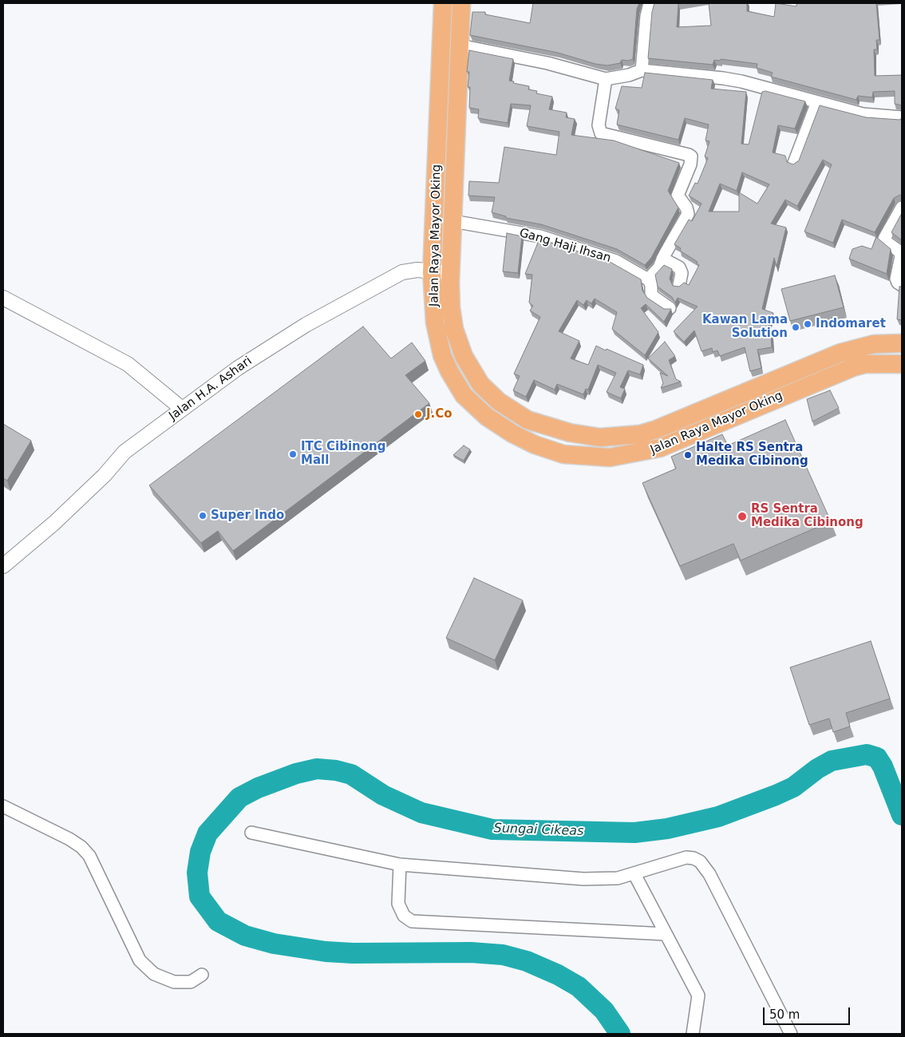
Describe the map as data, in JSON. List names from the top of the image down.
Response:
{
  "streets": {
    "main road": ["Jalan Raya Mayor Oking"],
    "street": ["Gang Haji Ihsan", "Jalan H.A. Ashari"]
  },
  "crossings": [
    ["Jalan Raya Mayor Oking", "Gang Haji Ihsan"],
    ["Jalan Raya Mayor Oking", "Jalan H.A. Ashari"]
  ],
  "water": ["Sungai Cikeas"],
  "places": [
    "Indomaret",
    "Kawan Lama Solution",
    "J.Co",
    "ITC Cibinong Mall",
    "Halte RS Sentra Medika Cibinong",
    "Super Indo",
    "RS Sentra Medika Cibinong"
  ],
  "scale_bar": "50 m"
}
